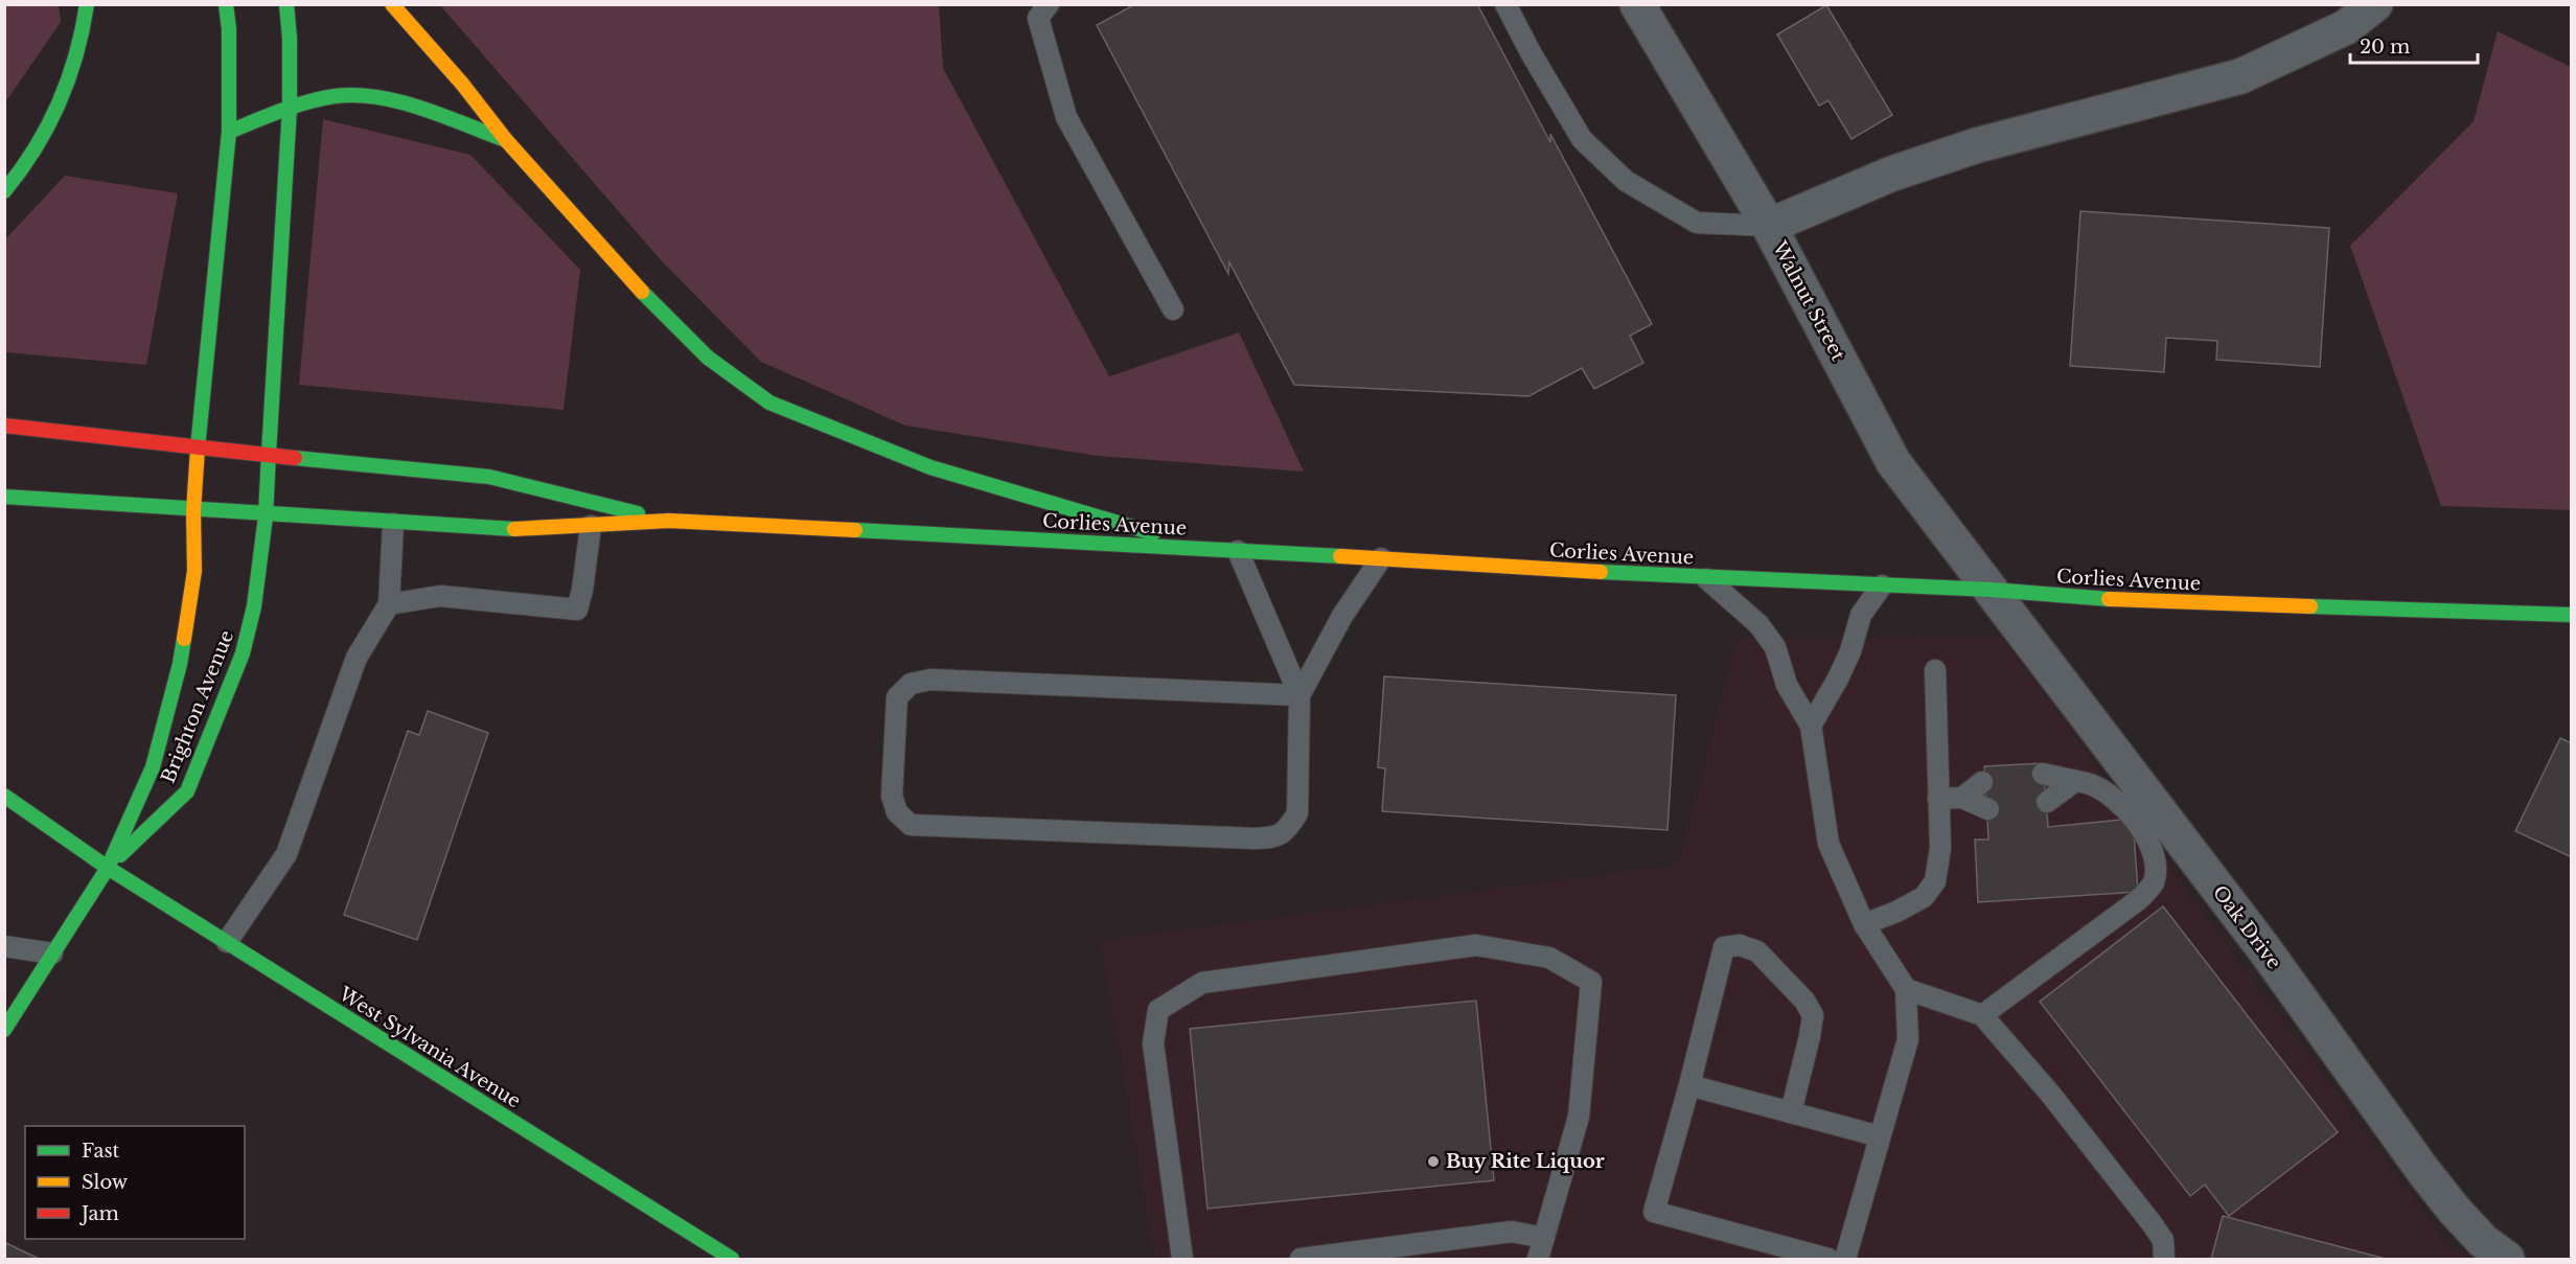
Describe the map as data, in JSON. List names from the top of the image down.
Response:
{
  "streets": {
    "main road": ["Corlies Avenue", "Brighton Avenue", "West Sylvania Avenue"],
    "street": ["Walnut Street", "Oak Drive"]
  },
  "crossings": [
    ["Walnut Street", "Corlies Avenue"],
    ["Walnut Street", "Oak Drive"],
    ["Corlies Avenue", "Oak Drive"],
    ["Brighton Avenue", "West Sylvania Avenue"]
  ],
  "places": ["Buy Rite Liquor"],
  "legend": ["Fast", "Slow", "Jam"],
  "scale_bar": "20 m"
}
